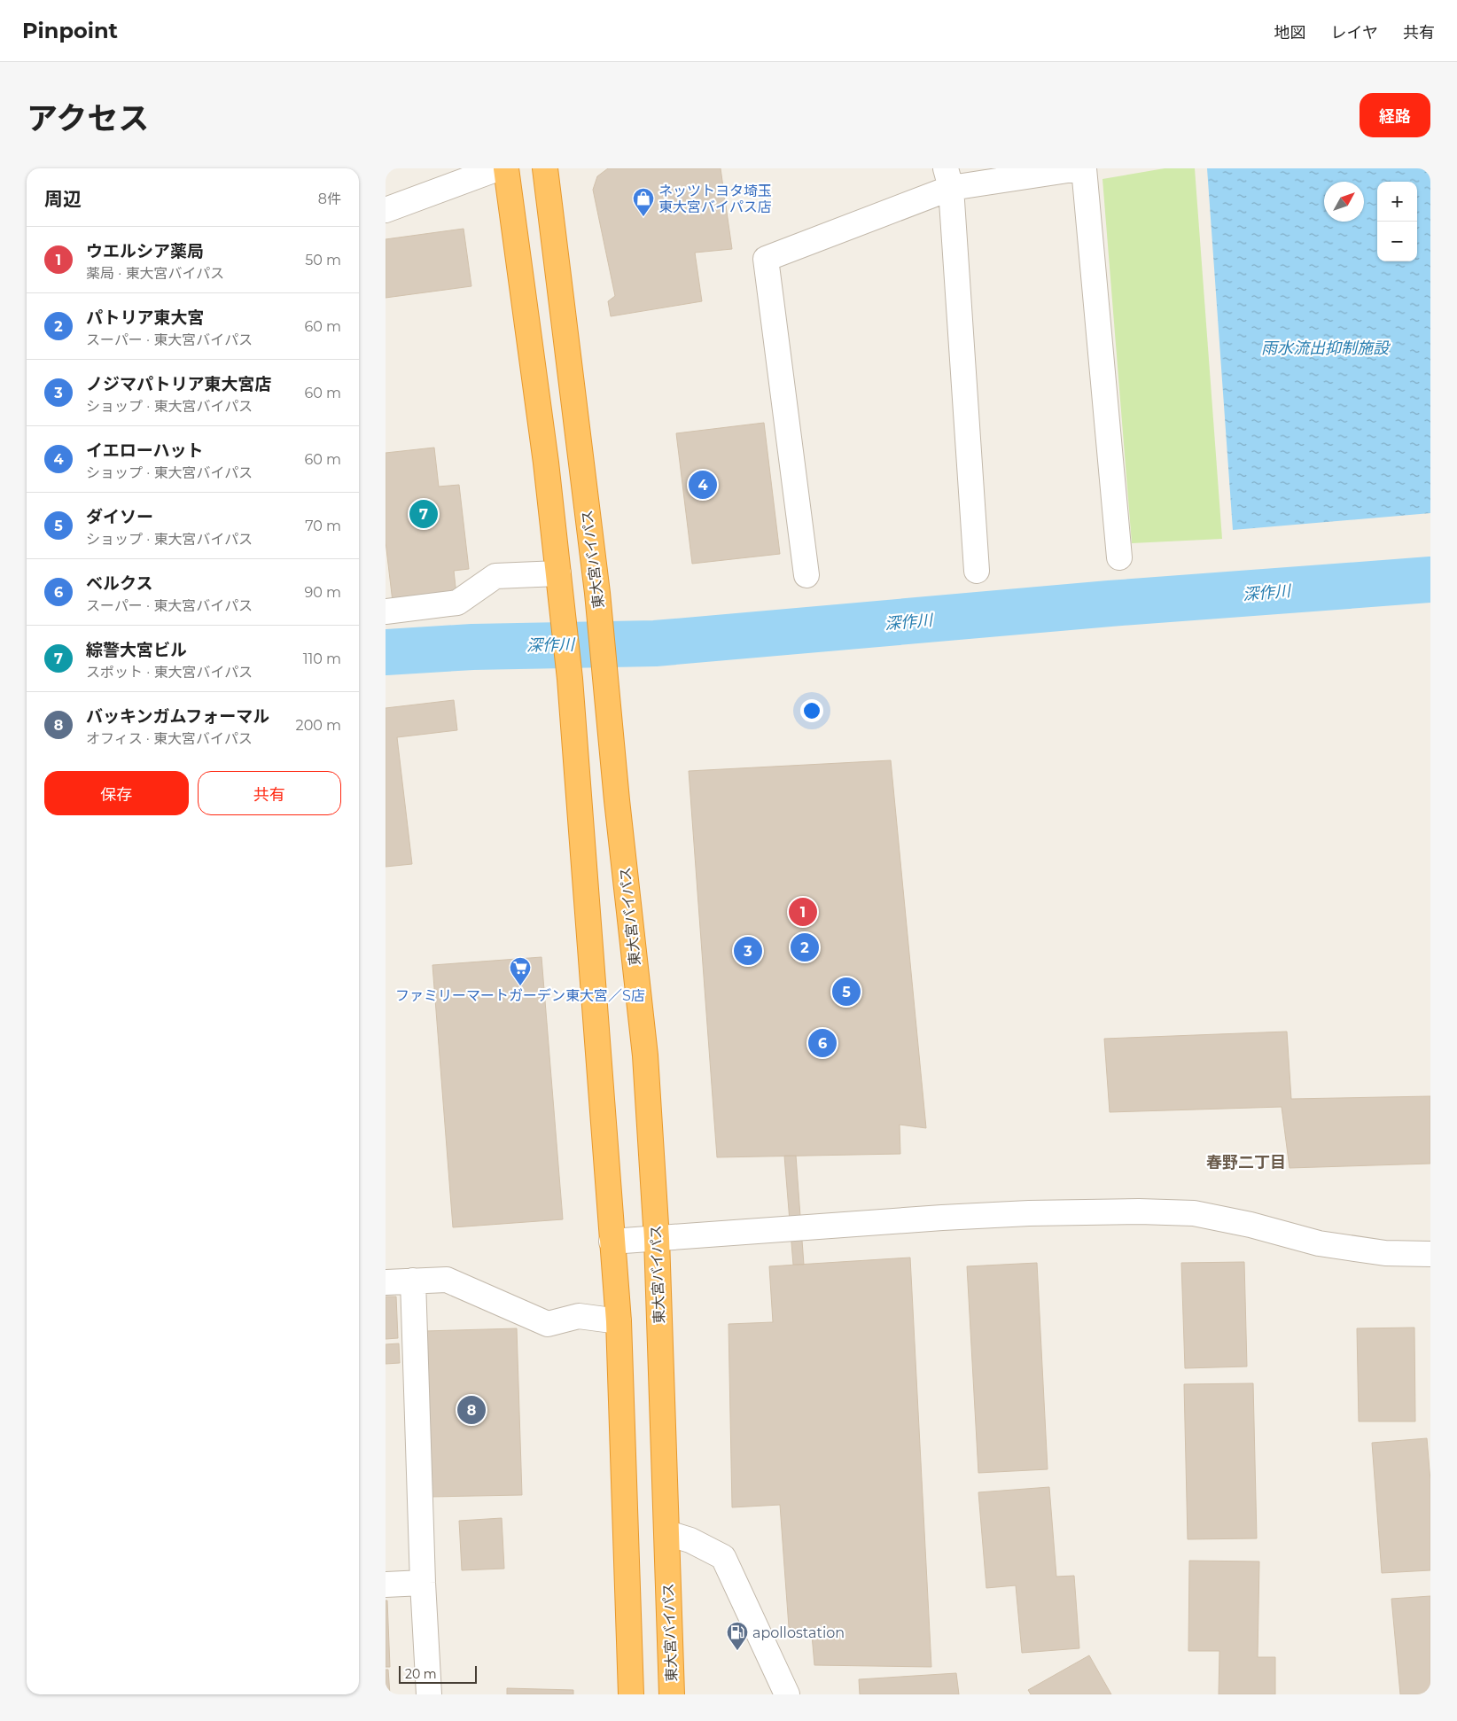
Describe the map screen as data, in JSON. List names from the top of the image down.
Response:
{
  "streets": {
    "highway": ["東大宮バイパス"]
  },
  "districts": ["春野二丁目"],
  "water": ["雨水流出抑制施設", "深作川"],
  "places": {
    "shop": ["ネッツトヨタ埼玉 東大宮バイパス店"],
    "supermarket": ["ファミリーマートガーデン東大宮／S店"],
    "fuel station": ["apollostation"]
  },
  "scale_bar": "20 m",
  "north": "top right",
  "page": {
    "header": "Pinpoint",
    "nav": ["地図", "レイヤ", "共有"],
    "title": "アクセス",
    "buttons": [
      "経路",
      ["保存", "共有"]
    ],
    "heading": ["周辺", "8件"],
    "map_buttons": ["+", "−"],
    "list": [
      {
        "mark": "1",
        "name": "ウエルシア薬局",
        "note": "薬局 · 東大宮バイパス",
        "value": "50 m"
      },
      {
        "mark": "2",
        "name": "パトリア東大宮",
        "note": "スーパー · 東大宮バイパス",
        "value": "60 m"
      },
      {
        "mark": "3",
        "name": "ノジマパトリア東大宮店",
        "note": "ショップ · 東大宮バイパス",
        "value": "60 m"
      },
      {
        "mark": "4",
        "name": "イエローハット",
        "note": "ショップ · 東大宮バイパス",
        "value": "60 m"
      },
      {
        "mark": "5",
        "name": "ダイソー",
        "note": "ショップ · 東大宮バイパス",
        "value": "70 m"
      },
      {
        "mark": "6",
        "name": "ベルクス",
        "note": "スーパー · 東大宮バイパス",
        "value": "90 m"
      },
      {
        "mark": "7",
        "name": "綜警大宮ビル",
        "note": "スポット · 東大宮バイパス",
        "value": "110 m"
      },
      {
        "mark": "8",
        "name": "バッキンガムフォーマル",
        "note": "オフィス · 東大宮バイパス",
        "value": "200 m"
      }
    ],
    "pins": [
      "4",
      "7",
      "1",
      "2",
      "3",
      "5",
      "6",
      "8"
    ],
    "scale": "20 m"
  }
}
